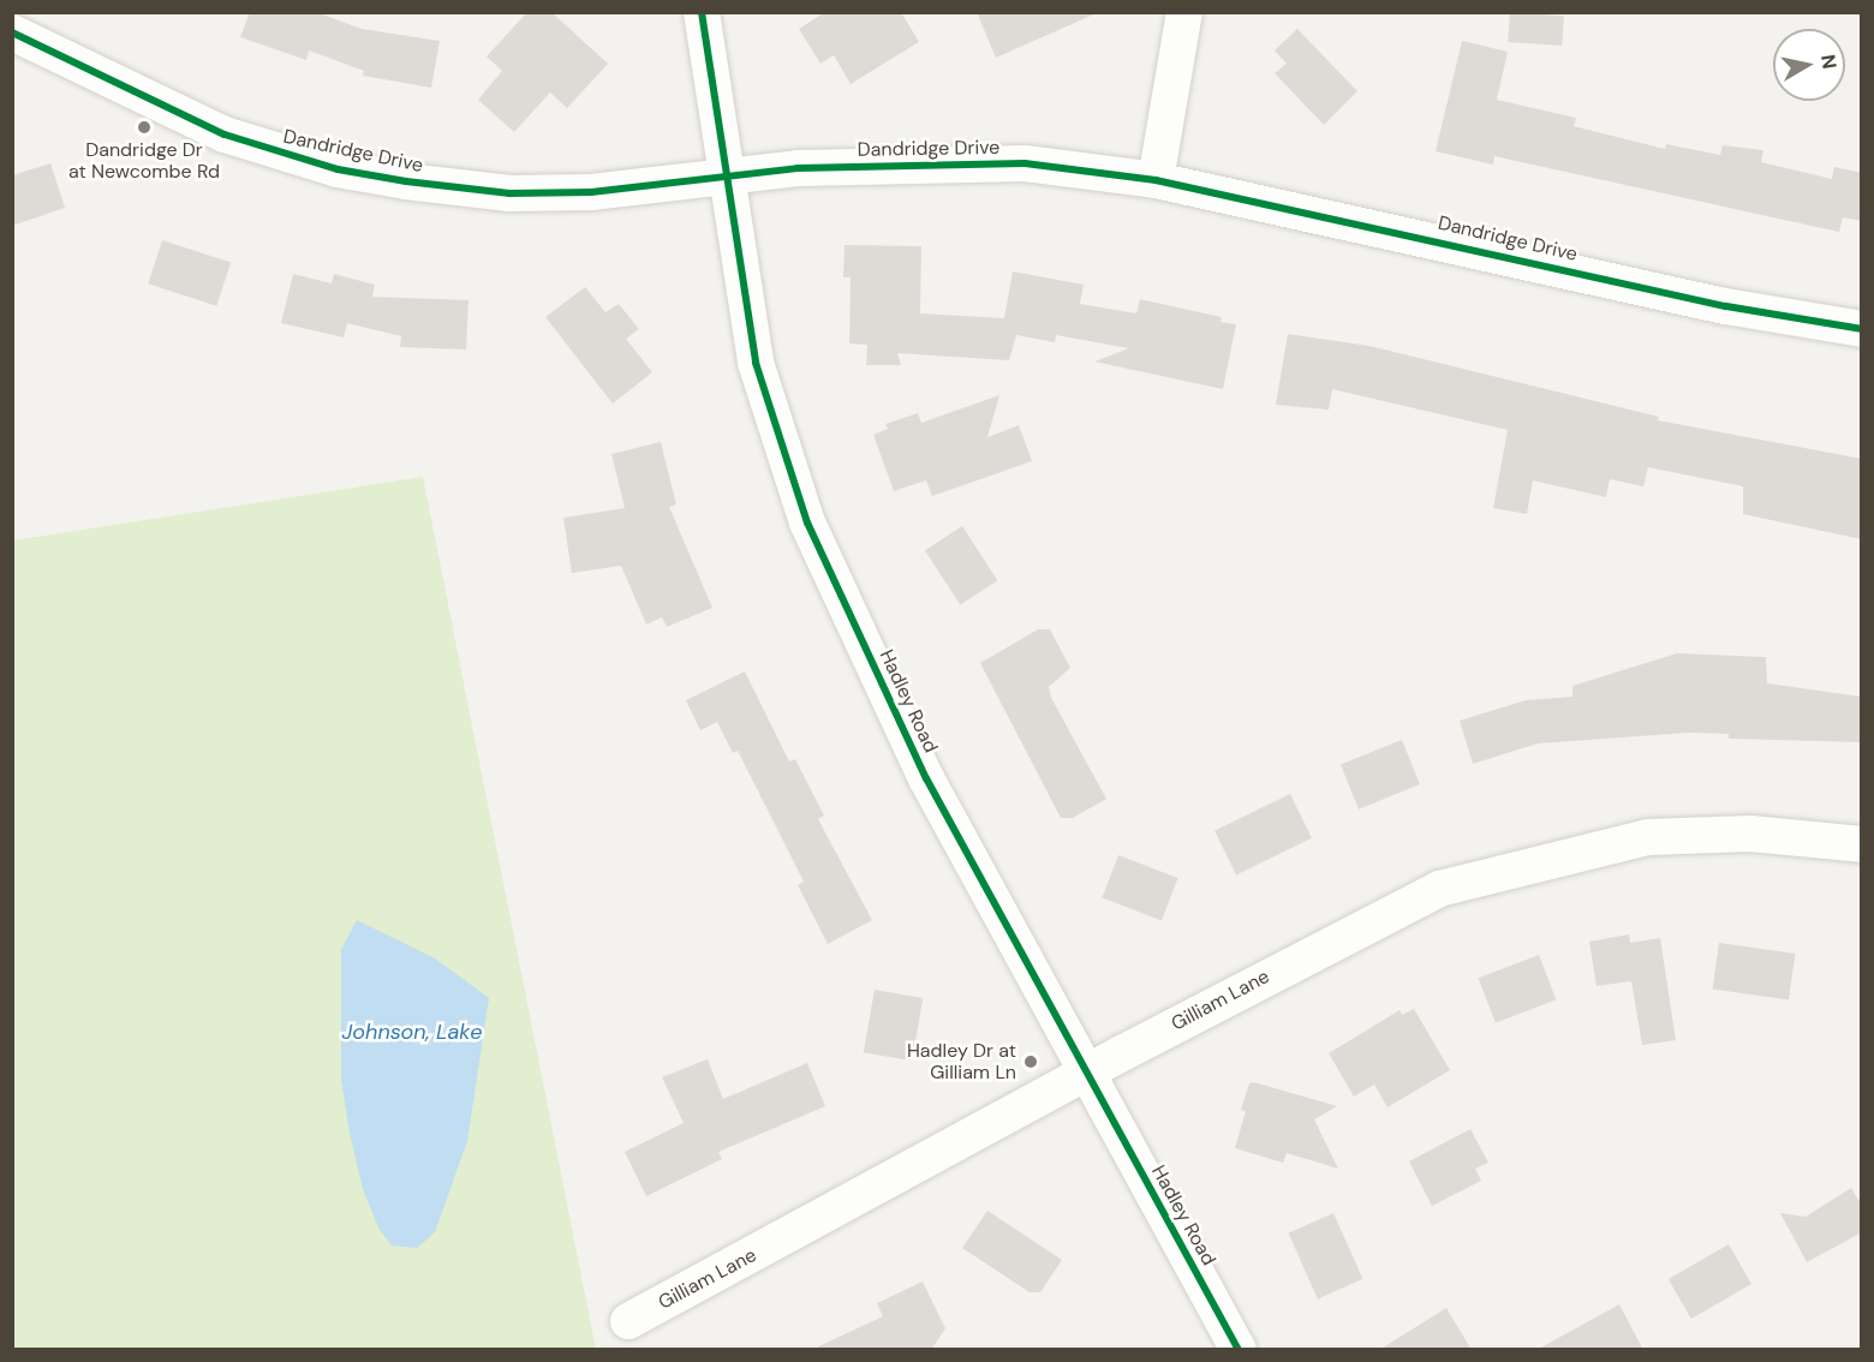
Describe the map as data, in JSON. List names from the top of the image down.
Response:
{
  "streets": {
    "street": ["Dandridge Drive", "Hadley Road", "Gilliam Lane"]
  },
  "crossings": [
    ["Dandridge Drive", "Hadley Road"],
    ["Hadley Road", "Gilliam Lane"]
  ],
  "water": ["Johnson, Lake"],
  "places": ["Dandridge Dr at Newcombe Rd", "Hadley Dr at Gilliam Ln"],
  "north": "right"
}
